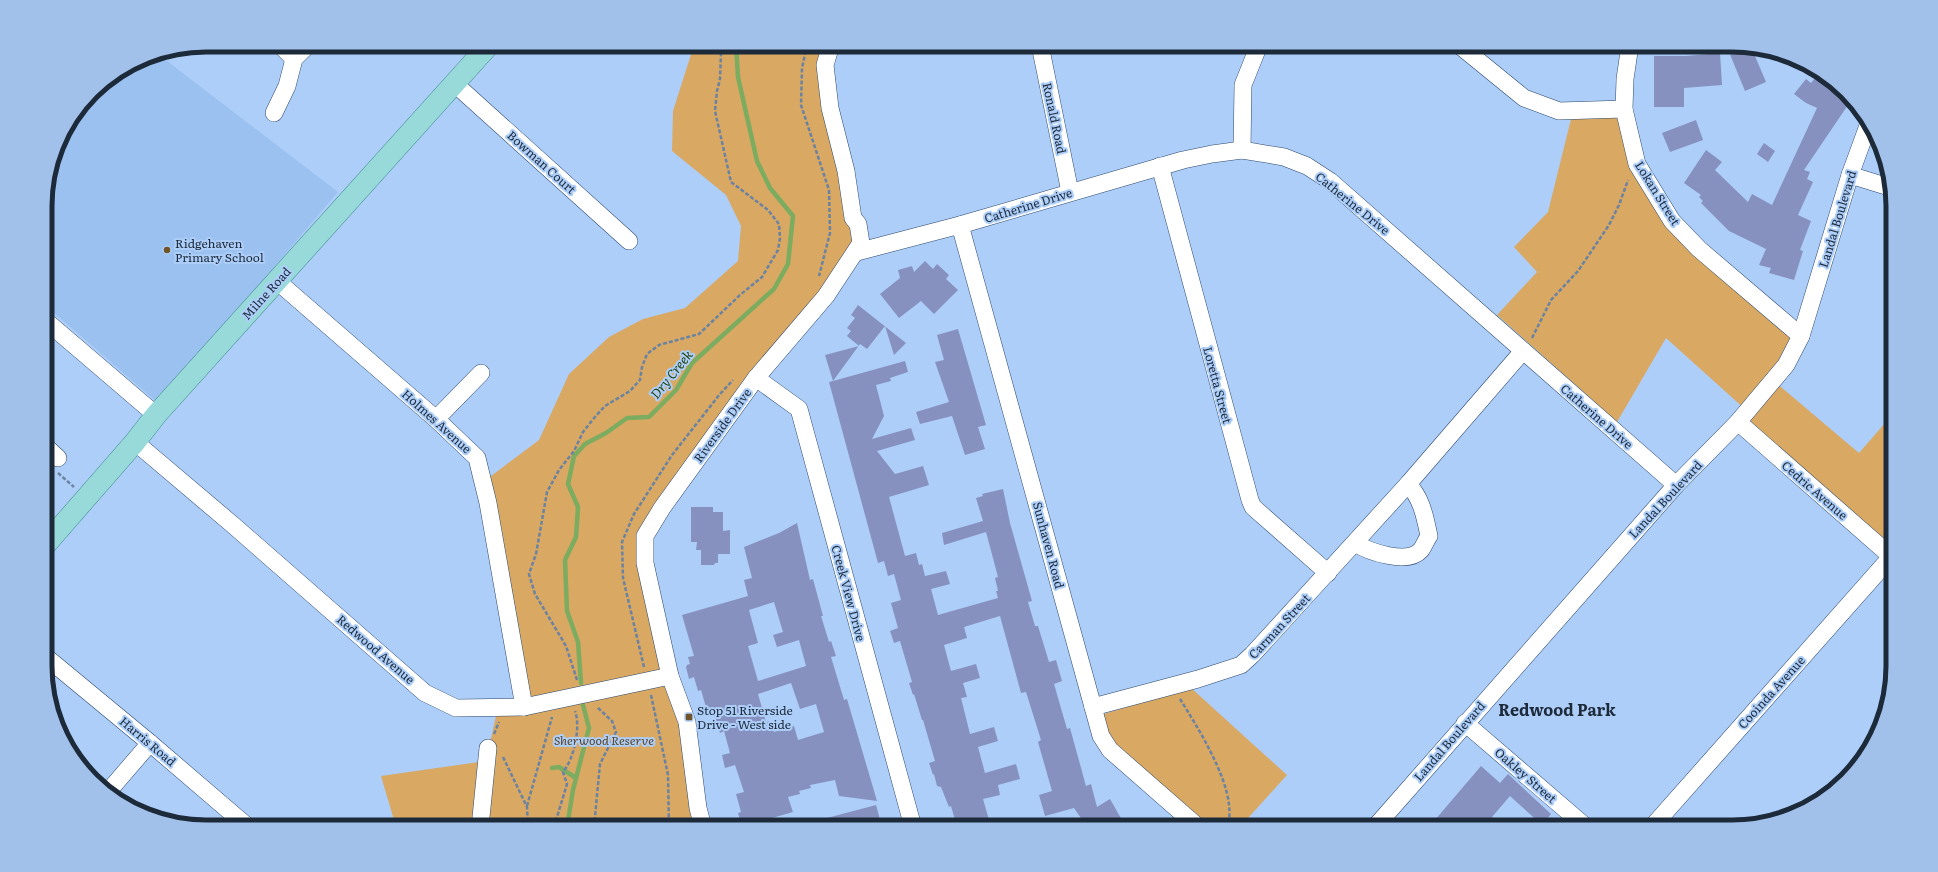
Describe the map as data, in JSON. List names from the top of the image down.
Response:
{
  "streets": {
    "main road": ["Milne Road"],
    "street": [
      "Ronald Road",
      "Bowman Court",
      "Lokan Street",
      "Catherine Drive",
      "Landal Boulevard",
      "Loretta Street",
      "Holmes Avenue",
      "Riverside Drive",
      "Cedric Avenue",
      "Sunhaven Road",
      "Creek View Drive",
      "Carman Street",
      "Redwood Avenue",
      "Cooinda Avenue",
      "Harris Road",
      "Oakley Street"
    ]
  },
  "crossings": [
    ["Ronald Road", "Catherine Drive"],
    ["Bowman Court", "Milne Road"],
    ["Lokan Street", "Landal Boulevard"],
    ["Catherine Drive", "Landal Boulevard"],
    ["Catherine Drive", "Loretta Street"],
    ["Catherine Drive", "Riverside Drive"],
    ["Catherine Drive", "Sunhaven Road"],
    ["Catherine Drive", "Carman Street"],
    ["Landal Boulevard", "Cedric Avenue"],
    ["Landal Boulevard", "Oakley Street"],
    ["Milne Road", "Holmes Avenue"],
    ["Milne Road", "Redwood Avenue"],
    ["Loretta Street", "Carman Street"],
    ["Holmes Avenue", "Redwood Avenue"],
    ["Riverside Drive", "Creek View Drive"],
    ["Riverside Drive", "Redwood Avenue"],
    ["Sunhaven Road", "Carman Street"]
  ],
  "districts": ["Redwood Park"],
  "water": ["Dry Creek"],
  "parks": ["Sherwood Reserve"],
  "places": {
    "other": ["Ridgehaven Primary School"],
    "transit": ["Stop 51 Riverside Drive - West side"]
  }
}
